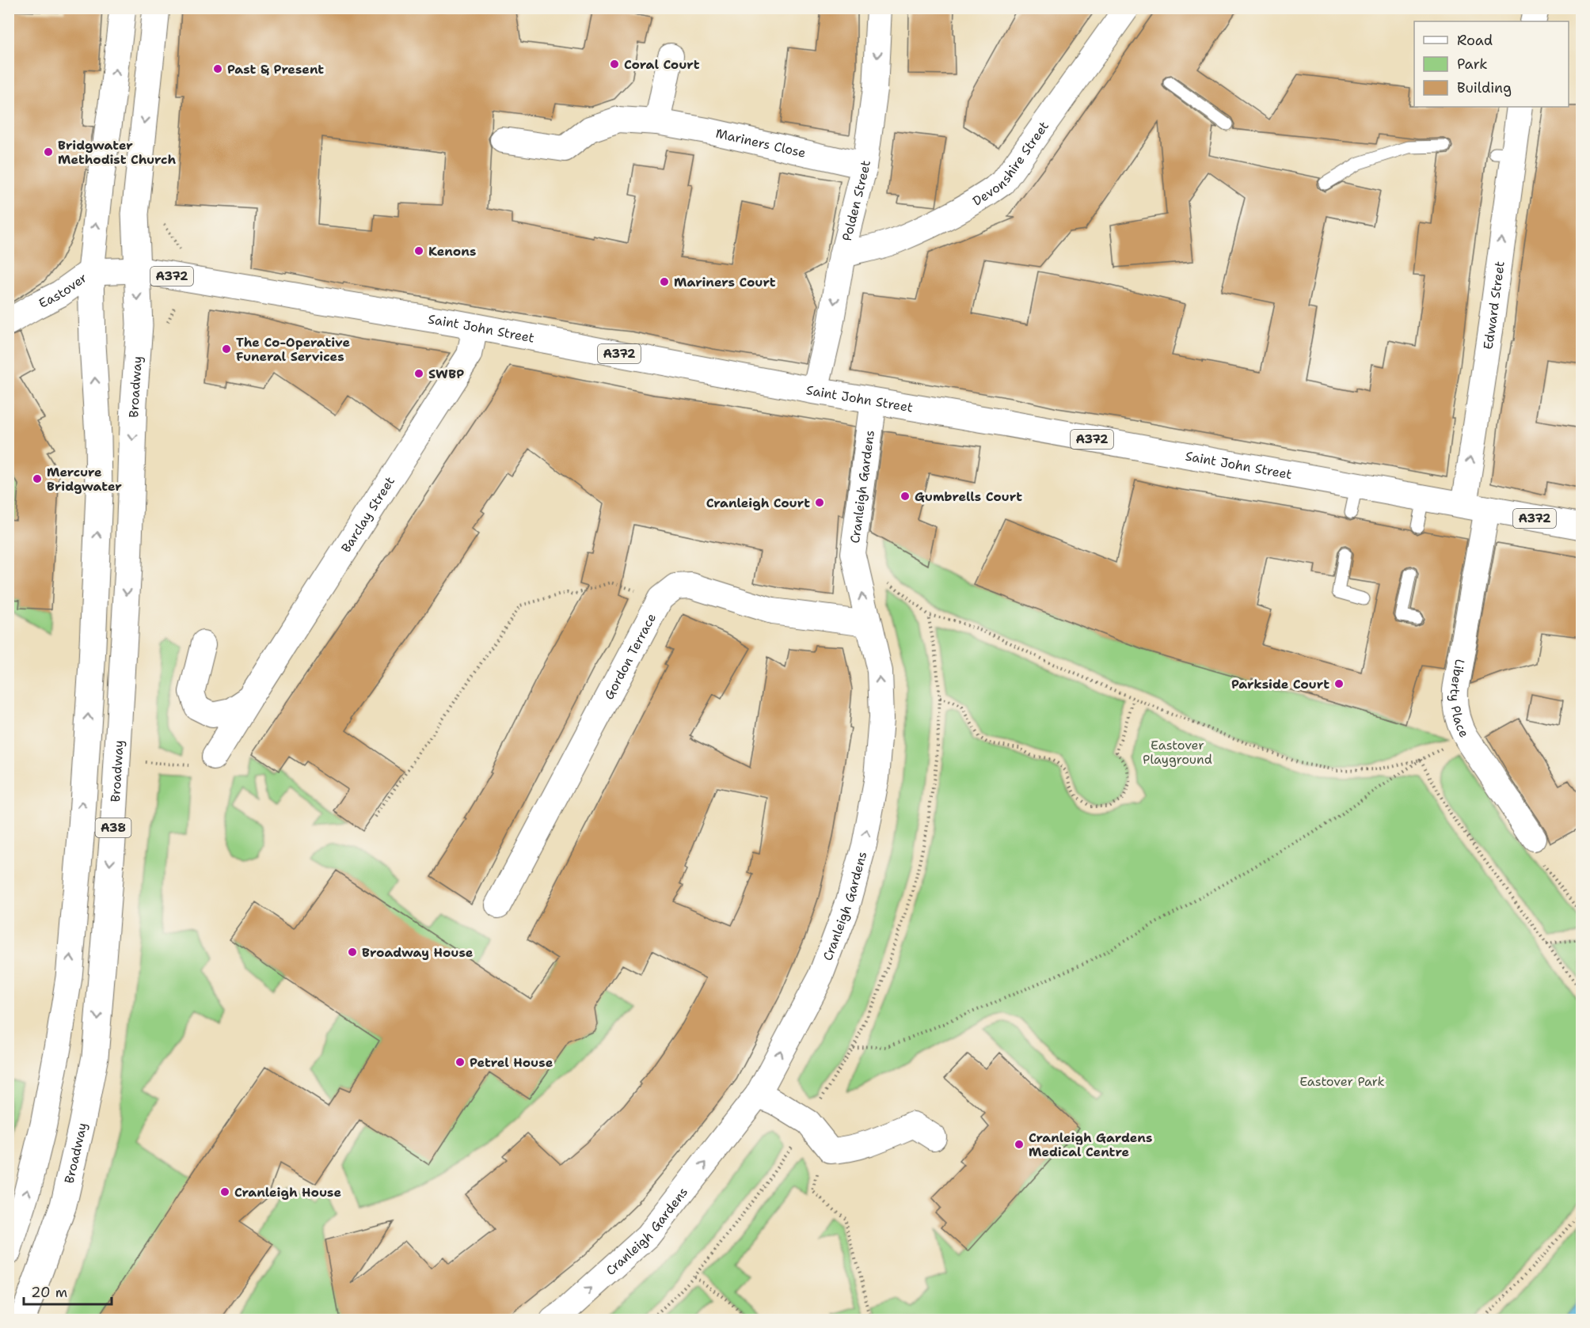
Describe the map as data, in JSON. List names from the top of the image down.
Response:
{
  "streets": {
    "main road": [
      "A372",
      "Eastover",
      "Saint John Street",
      "Broadway",
      "A38"
    ],
    "street": [
      "Mariners Close",
      "Devonshire Street",
      "Polden Street",
      "Edward Street",
      "Cranleigh Gardens",
      "Barclay Street",
      "Gordon Terrace",
      "Liberty Place"
    ]
  },
  "crossings": [
    ["Mariners Close", "Polden Street"],
    ["Devonshire Street", "Polden Street"],
    ["Polden Street", "Saint John Street"],
    ["Eastover", "Saint John Street"],
    ["Eastover", "A38"],
    ["Edward Street", "Saint John Street"],
    ["Edward Street", "Liberty Place"],
    ["Saint John Street", "Broadway"],
    ["Saint John Street", "Cranleigh Gardens"],
    ["Saint John Street", "Barclay Street"],
    ["Saint John Street", "Liberty Place"],
    ["Saint John Street", "A38"],
    ["Broadway", "A38"],
    ["Cranleigh Gardens", "Gordon Terrace"]
  ],
  "one_way": ["Polden Street", "Edward Street", "Cranleigh Gardens"],
  "parks": ["Eastover Playground", "Eastover Park"],
  "places": [
    "Coral Court",
    "Past & Present",
    "Bridgwater Methodist Church",
    "Kenons",
    "Mariners Court",
    "The Co-Operative Funeral Services",
    "SWBP",
    "Mercure Bridgwater",
    "Gumbrells Court",
    "Cranleigh Court",
    "Parkside Court",
    "Broadway House",
    "Petrel House",
    "Cranleigh Gardens Medical Centre",
    "Cranleigh House"
  ],
  "legend": ["Road", "Park", "Building"],
  "scale_bar": "20 m"
}
